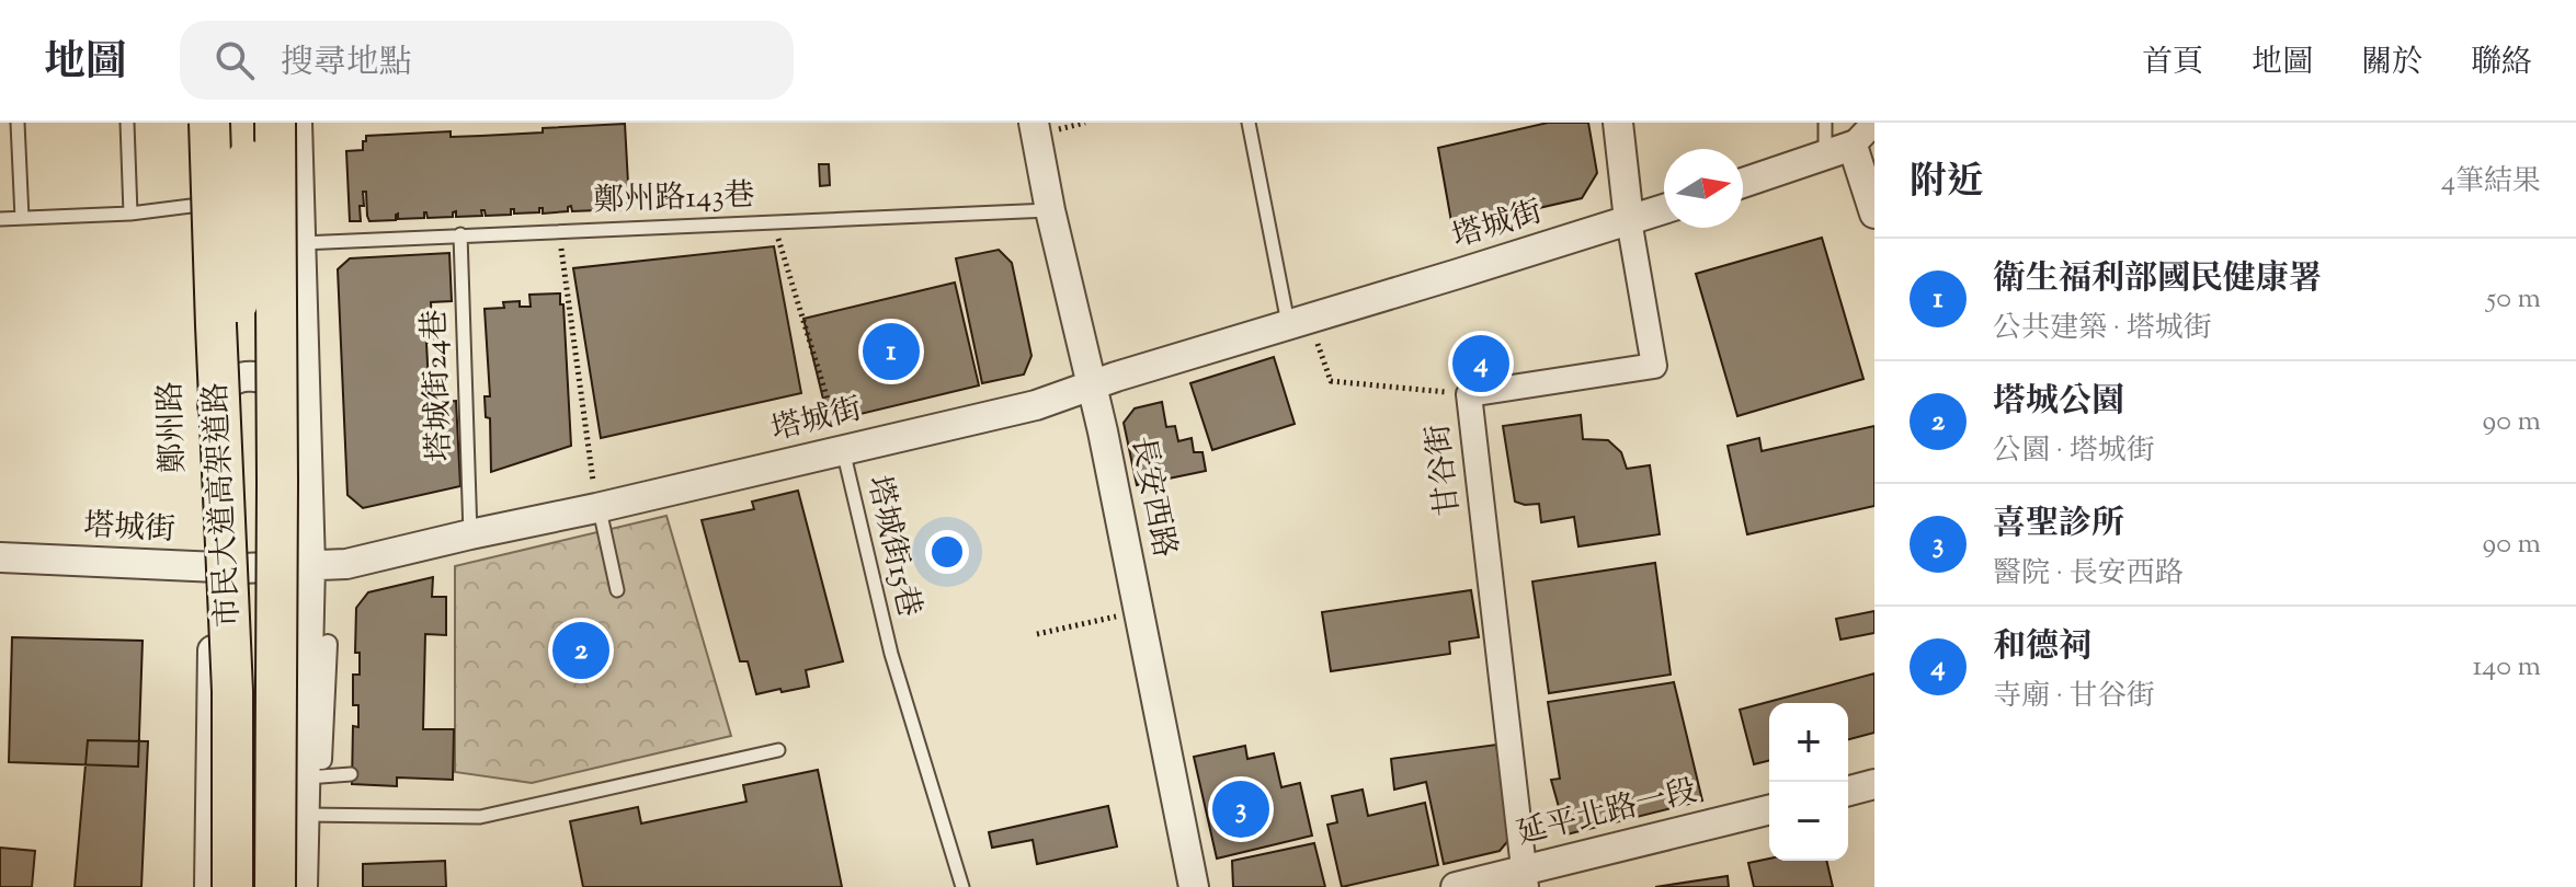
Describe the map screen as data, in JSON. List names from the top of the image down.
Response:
{
  "streets": {
    "highway": ["市民大道高架道路"],
    "street": [
      "塔城街",
      "鄭州路",
      "甘谷街",
      "長安西路",
      "延平北路一段"
    ],
    "lane": ["鄭州路143巷", "塔城街24巷", "塔城街15巷"]
  },
  "crossings": [
    ["鄭州路143巷", "塔城街24巷"],
    ["鄭州路143巷", "長安西路"],
    ["塔城街", "塔城街24巷"],
    ["塔城街", "鄭州路"],
    ["塔城街", "甘谷街"],
    ["塔城街", "長安西路"],
    ["塔城街", "塔城街15巷"],
    ["甘谷街", "延平北路一段"]
  ],
  "north": "right",
  "page": {
    "header": "地圖",
    "search": "搜尋地點",
    "nav": [
      "首頁",
      "地圖",
      "關於",
      "聯絡"
    ],
    "heading": ["附近", "4筆結果"],
    "list": [
      {
        "mark": "1",
        "name": "衛生福利部國民健康署",
        "note": "公共建築 · 塔城街",
        "value": "50 m"
      },
      {
        "mark": "2",
        "name": "塔城公園",
        "note": "公園 · 塔城街",
        "value": "90 m"
      },
      {
        "mark": "3",
        "name": "喜聖診所",
        "note": "醫院 · 長安西路",
        "value": "90 m"
      },
      {
        "mark": "4",
        "name": "和德祠",
        "note": "寺廟 · 甘谷街",
        "value": "140 m"
      }
    ],
    "pins": [
      "1",
      "4",
      "2",
      "3"
    ],
    "map_buttons": ["+", "−"]
  }
}
